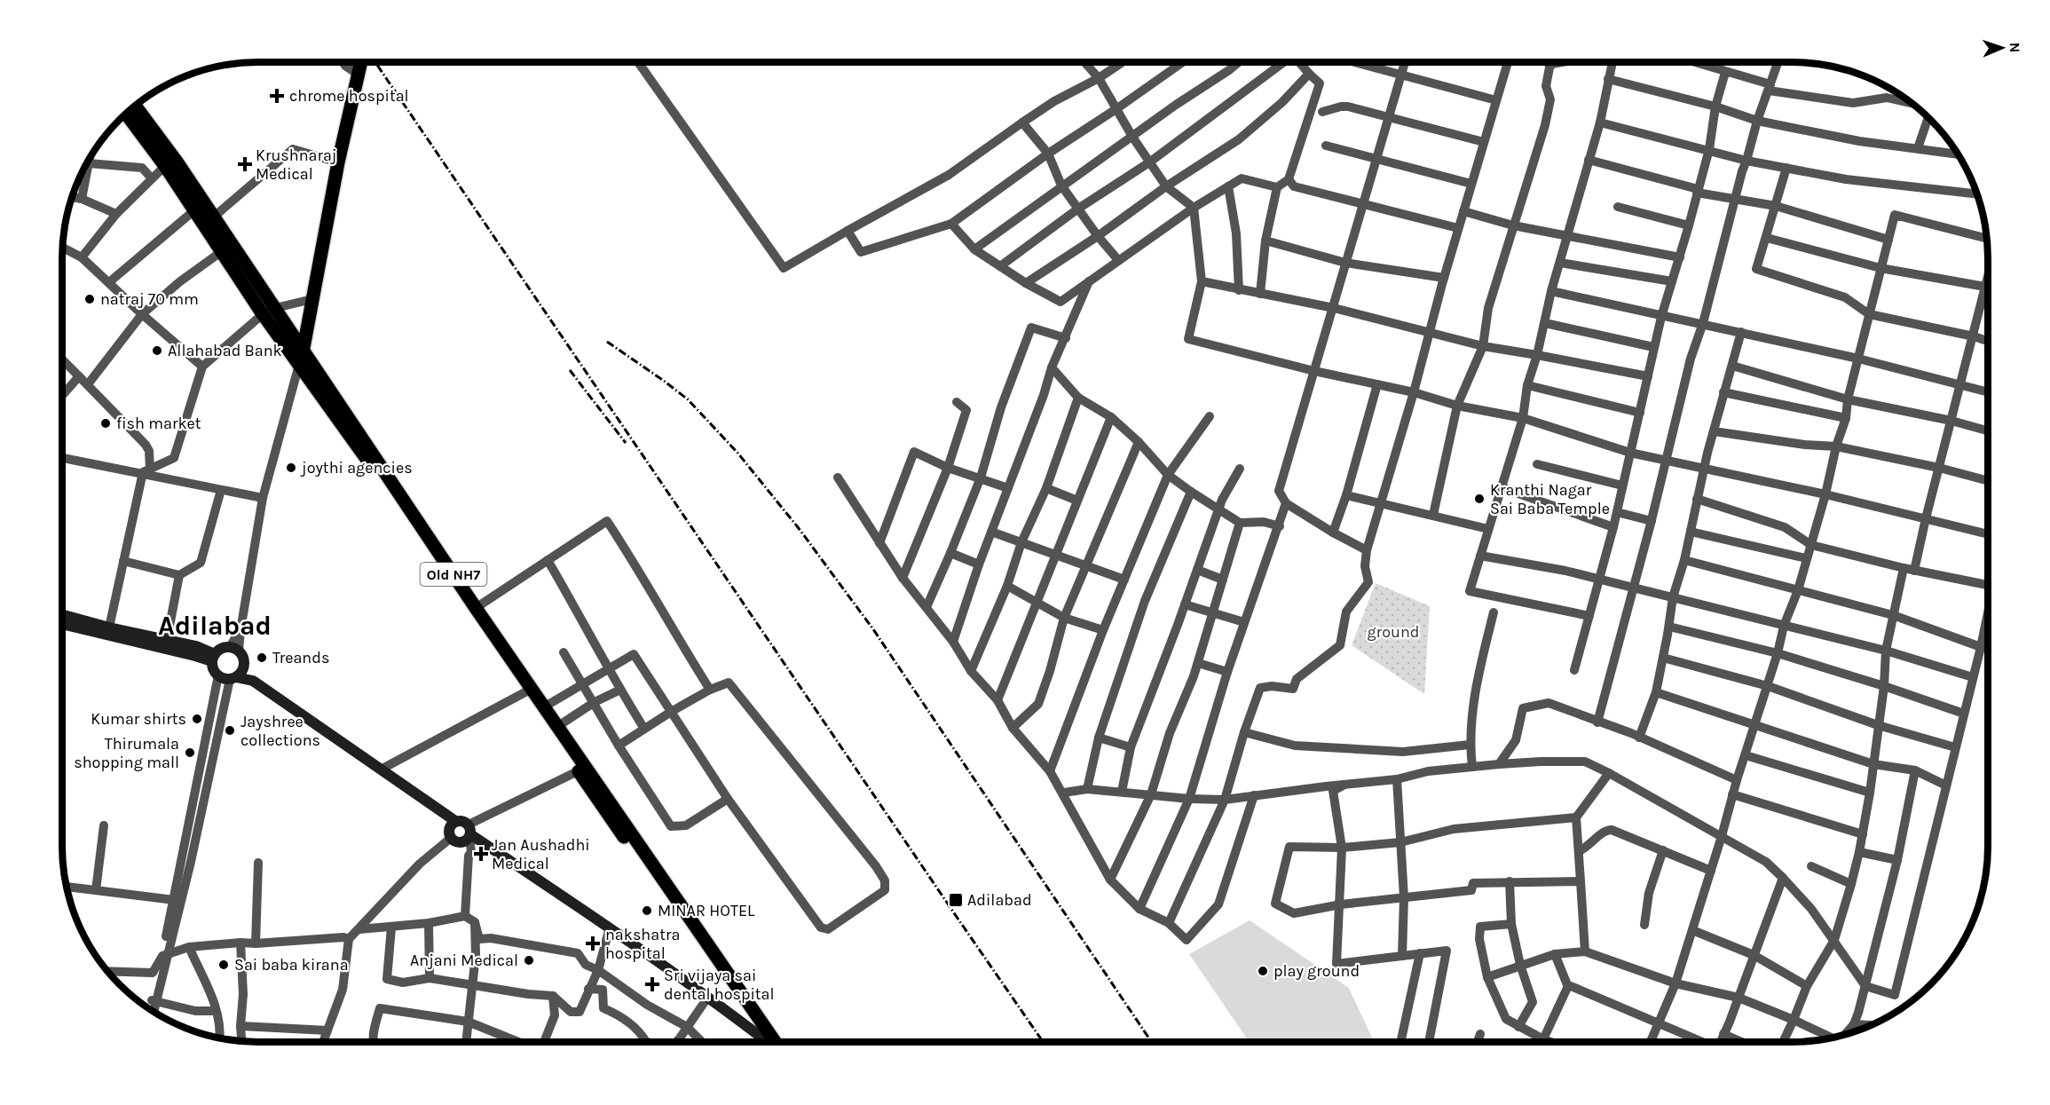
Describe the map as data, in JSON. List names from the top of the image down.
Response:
{
  "streets": {
    "main road": ["Old NH7"]
  },
  "districts": ["Adilabad"],
  "parks": ["ground"],
  "places": {
    "health": [
      "chrome hospital",
      "Krushnaraj Medical",
      "Jan Aushadhi Medical",
      "nakshatra hospital",
      "Sri vijaya sai dental hospital"
    ],
    "other": [
      "natraj 70 mm",
      "Allahabad Bank",
      "fish market",
      "joythi agencies",
      "Kranthi Nagar Sai Baba Temple",
      "Treands",
      "Kumar shirts",
      "Jayshree collections",
      "Thirumala shopping mall",
      "MINAR HOTEL",
      "Anjani Medical",
      "Sai baba kirana",
      "play ground"
    ],
    "transit": ["Adilabad"]
  },
  "north": "right"
}
